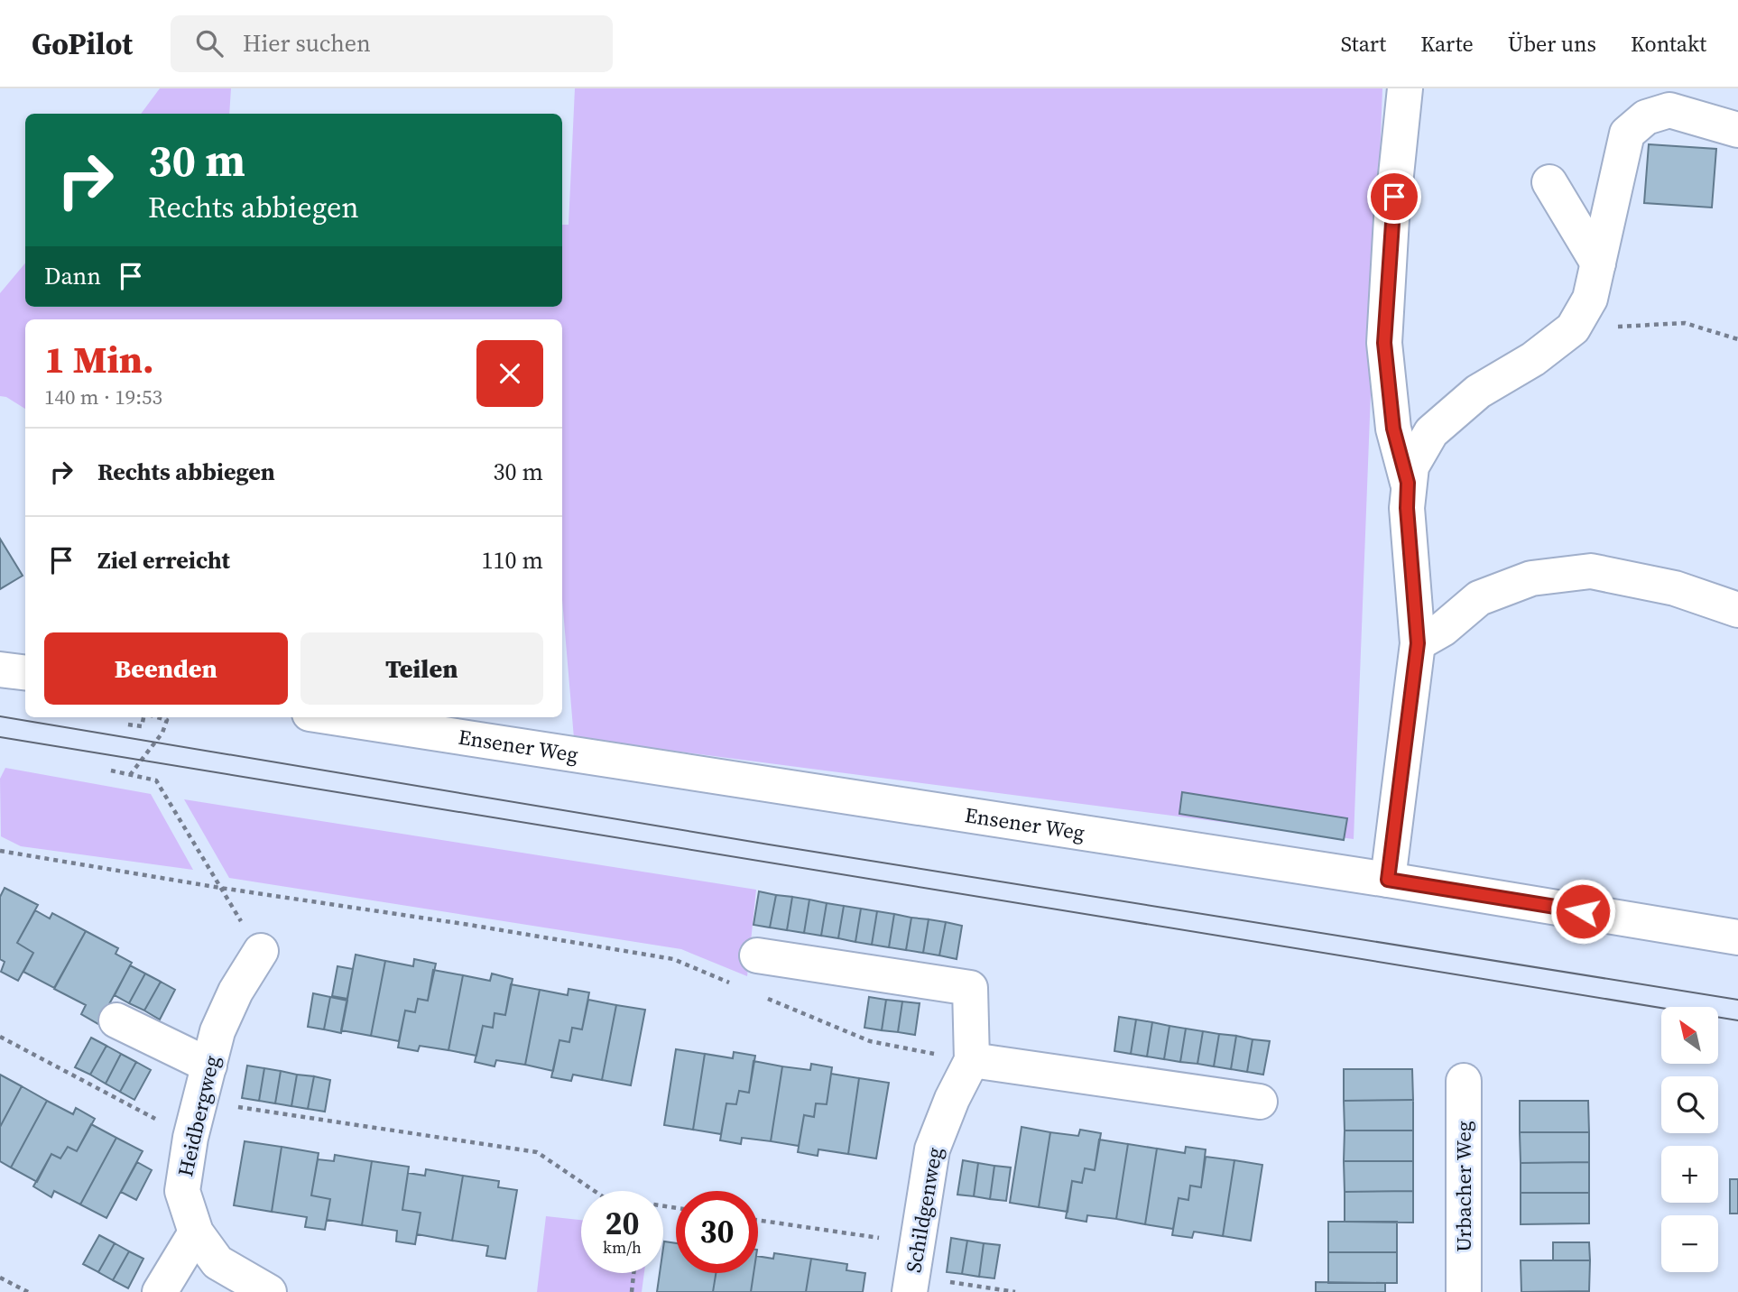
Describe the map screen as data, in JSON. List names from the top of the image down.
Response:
{
  "streets": {
    "street": [
      "Ensener Weg",
      "Heidbergweg",
      "Urbacher Weg",
      "Schildgenweg"
    ]
  },
  "north": "top left",
  "page": {
    "header": "GoPilot",
    "search": "Hier suchen",
    "nav": [
      "Start",
      "Karte",
      "Über uns",
      "Kontakt"
    ],
    "turn": ["30 m", "Rechts abbiegen"],
    "then": "Dann",
    "heading": ["1 Min.", "140 m · 19:53"],
    "list": [
      {
        "name": "Rechts abbiegen",
        "value": "30 m"
      },
      {
        "name": "Ziel erreicht",
        "value": "110 m"
      }
    ],
    "buttons": ["Beenden", "Teilen"],
    "map_buttons": ["+", "−"],
    "speed": "20 km/h",
    "limit": "30"
  }
}
